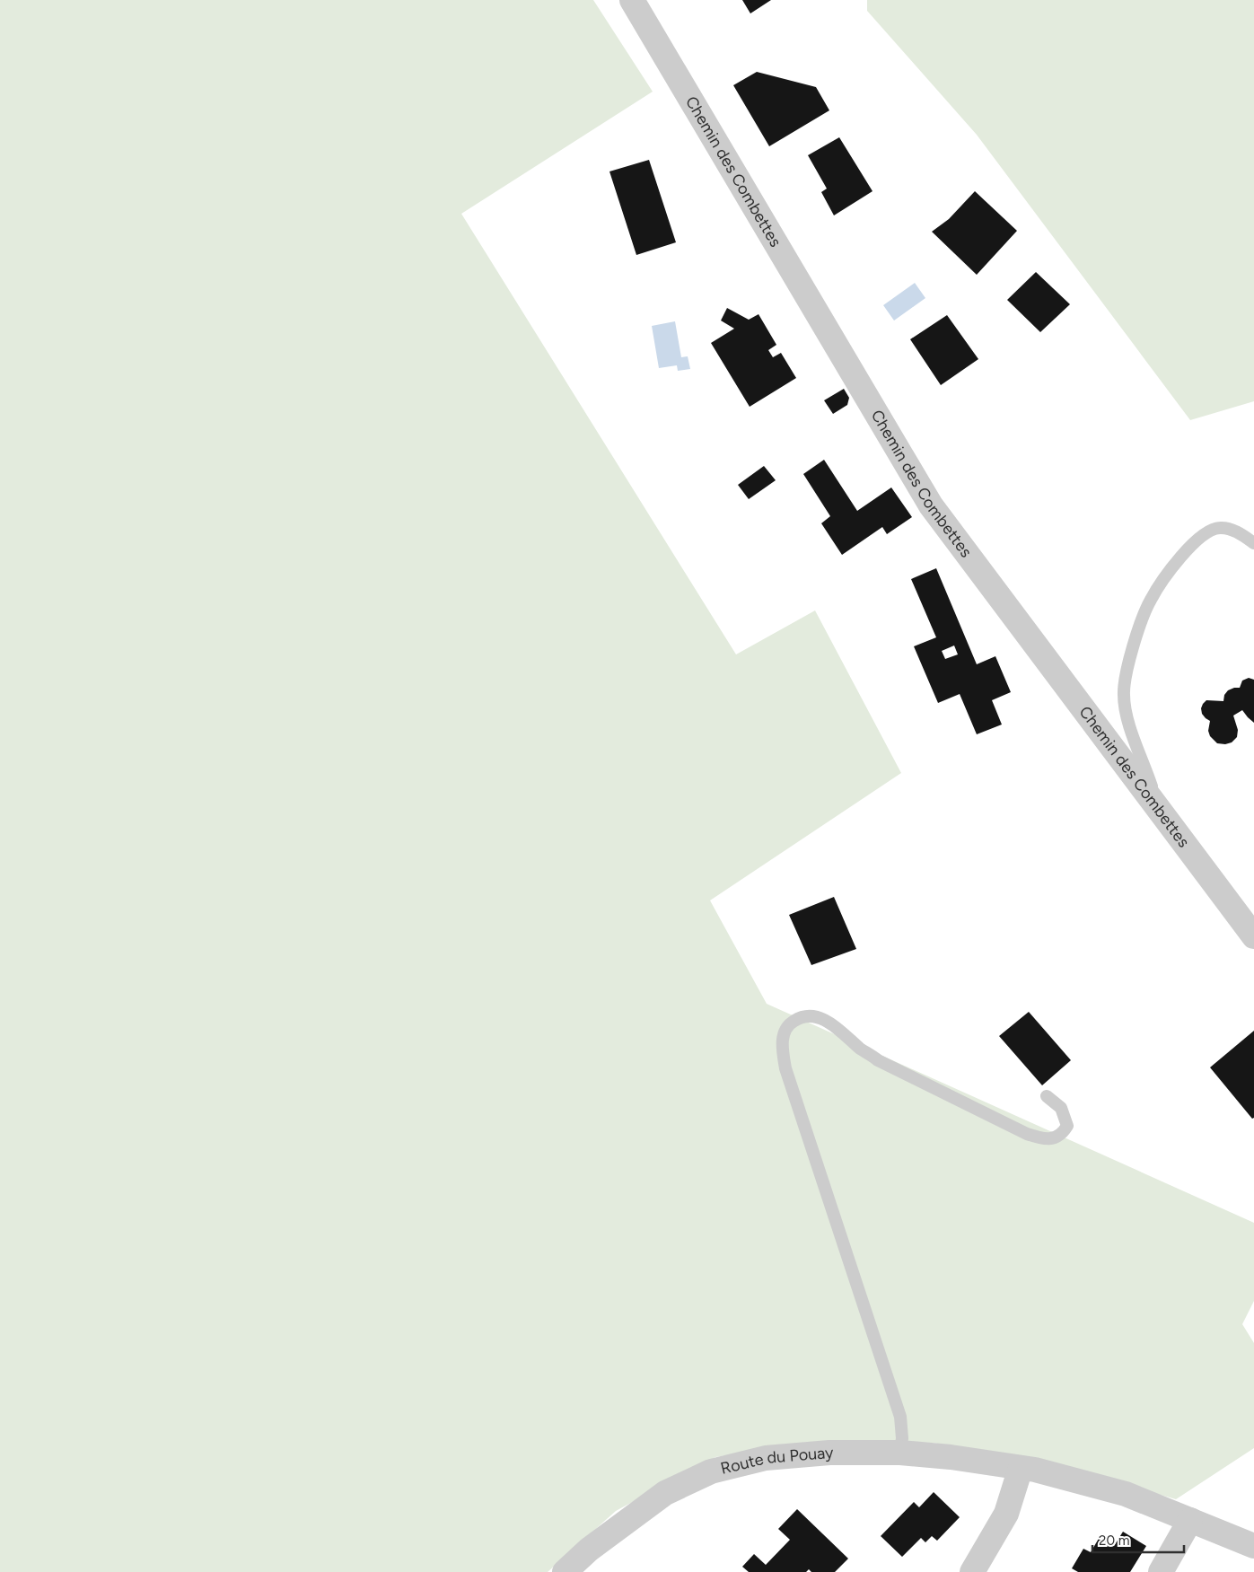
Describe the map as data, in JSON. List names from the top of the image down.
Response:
{
  "streets": {
    "street": ["Chemin des Combettes", "Route du Pouay"]
  },
  "scale_bar": "20 m"
}
